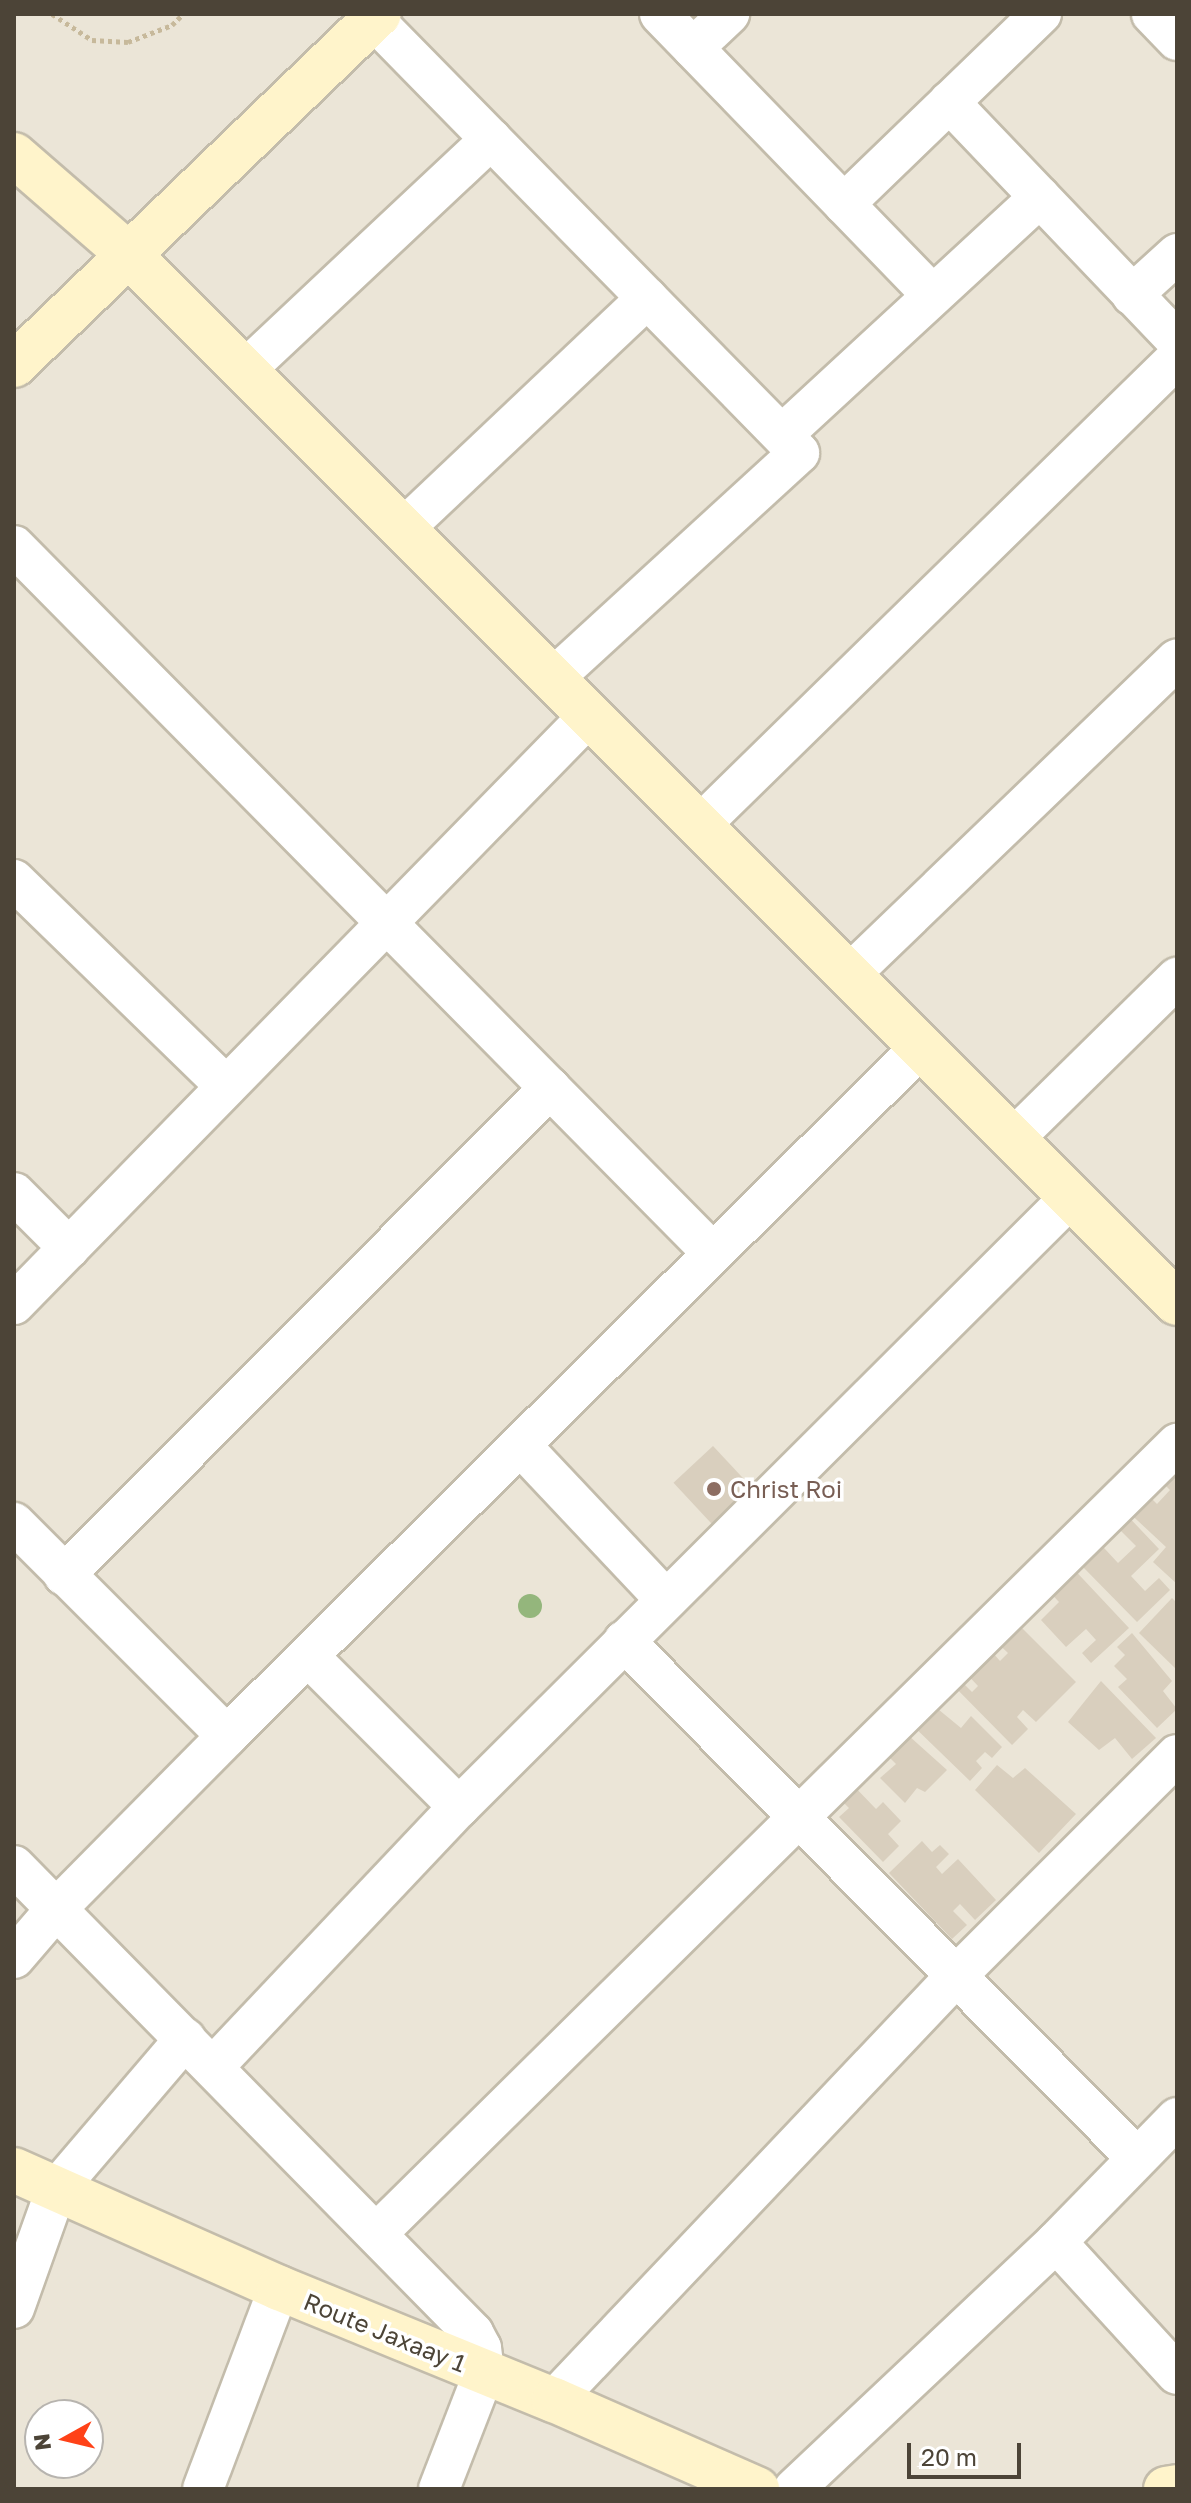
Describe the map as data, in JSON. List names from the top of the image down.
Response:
{
  "streets": {
    "street": ["Route Jaxaay 1"]
  },
  "places": ["Christ Roi"],
  "scale_bar": "20 m",
  "north": "left"
}
